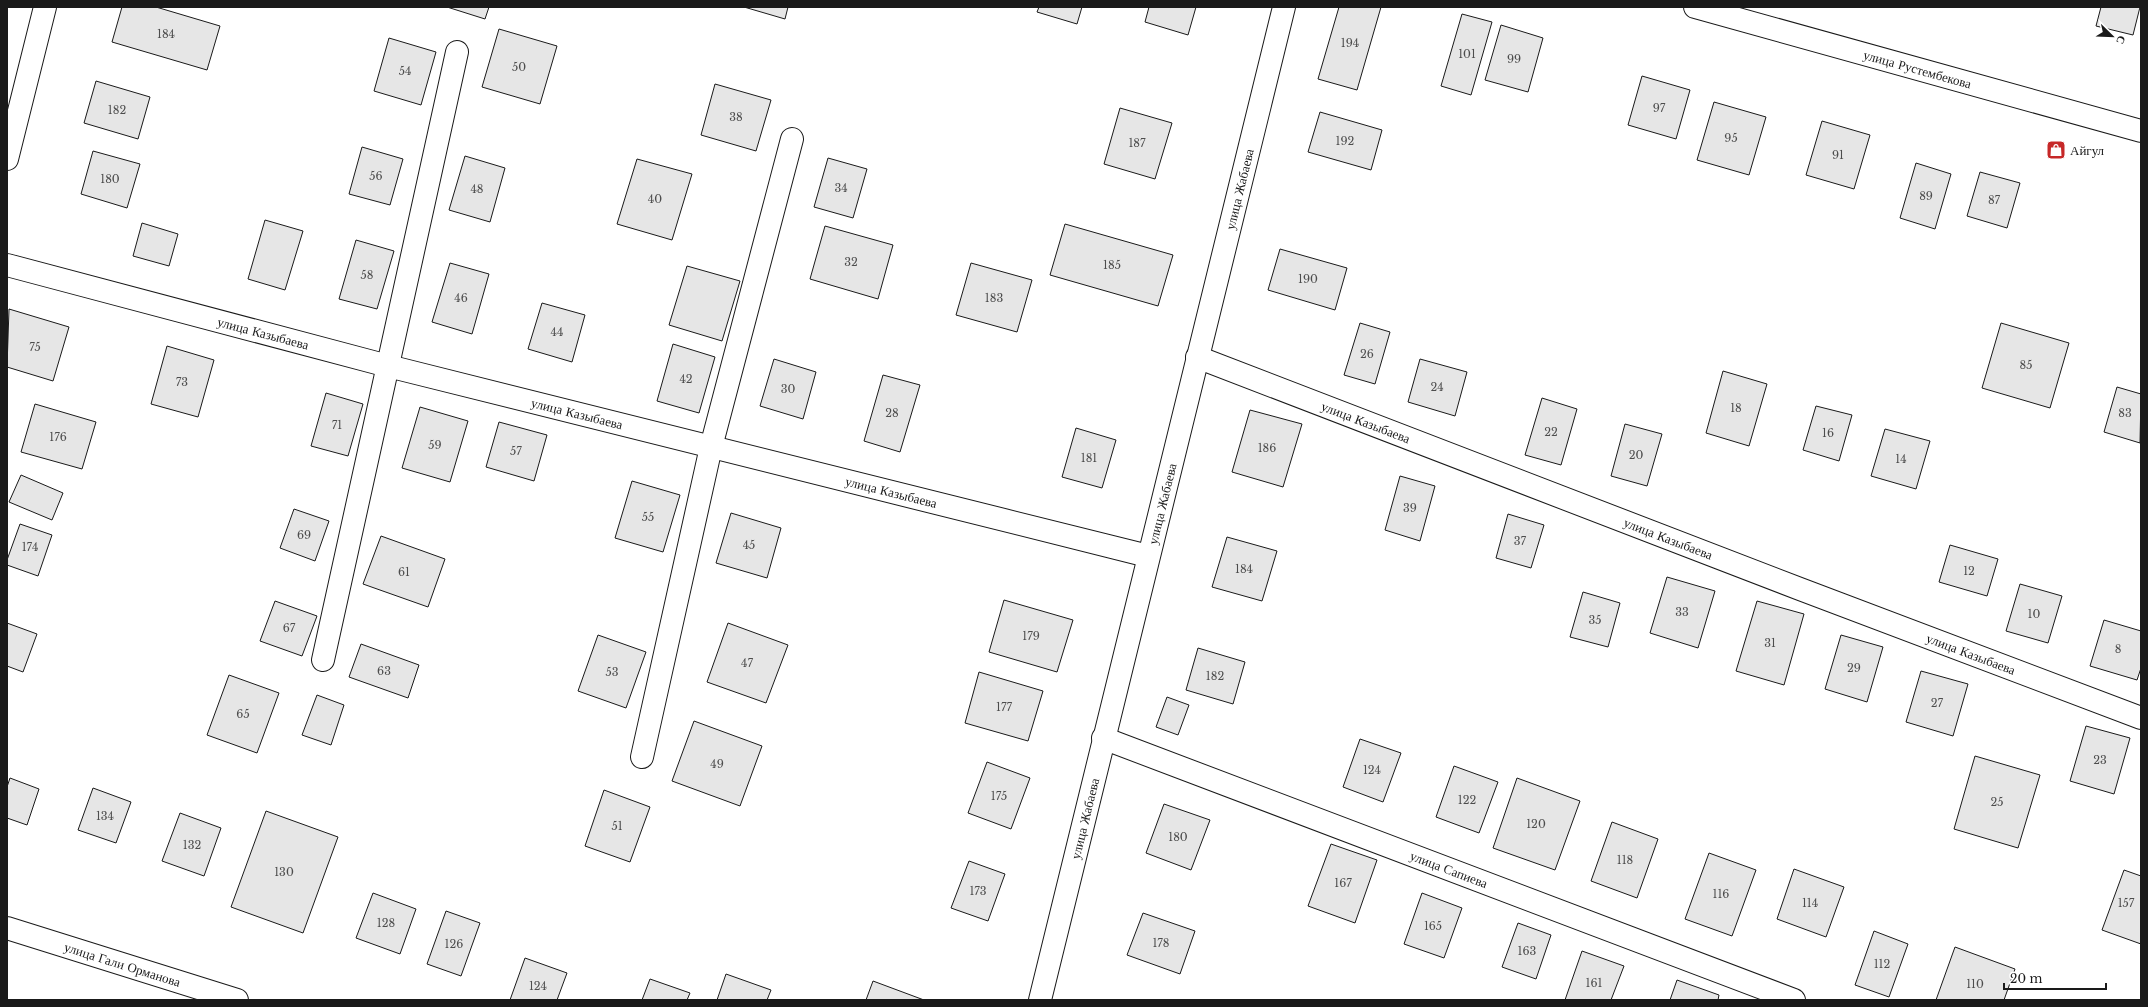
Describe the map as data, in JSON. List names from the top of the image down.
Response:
{
  "streets": {
    "street": [
      "улица Рустембекова",
      "улица Жабаева",
      "улица Казыбаева",
      "улица Сапиева",
      "улица Гали Орманова"
    ]
  },
  "crossings": [
    ["улица Жабаева", "улица Казыбаева"],
    ["улица Жабаева", "улица Сапиева"]
  ],
  "places": {
    "shop": ["Айгул"]
  },
  "house_numbers": [
    "184",
    "194",
    "101",
    "99",
    "50",
    "54",
    "97",
    "182",
    "38",
    "95",
    "192",
    "187",
    "91",
    "56",
    "180",
    "34",
    "48",
    "89",
    "40",
    "87",
    "32",
    "185",
    "58",
    "190",
    "46",
    "183",
    "44",
    "75",
    "26",
    "85",
    "42",
    "73",
    "24",
    "30",
    "18",
    "28",
    "83",
    "71",
    "22",
    "16",
    "176",
    "59",
    "186",
    "57",
    "20",
    "181",
    "14",
    "39",
    "55",
    "69",
    "37",
    "45",
    "174",
    "184",
    "12",
    "61",
    "33",
    "10",
    "35",
    "67",
    "179",
    "31",
    "8",
    "47",
    "29",
    "63",
    "53",
    "182",
    "27",
    "177",
    "65",
    "23",
    "49",
    "124",
    "175",
    "122",
    "25",
    "134",
    "120",
    "51",
    "180",
    "132",
    "118",
    "130",
    "167",
    "173",
    "116",
    "114",
    "157",
    "128",
    "165",
    "178",
    "126",
    "163",
    "112",
    "161",
    "110",
    "124"
  ],
  "scale_bar": "20 m",
  "north": "bottom right"
}
